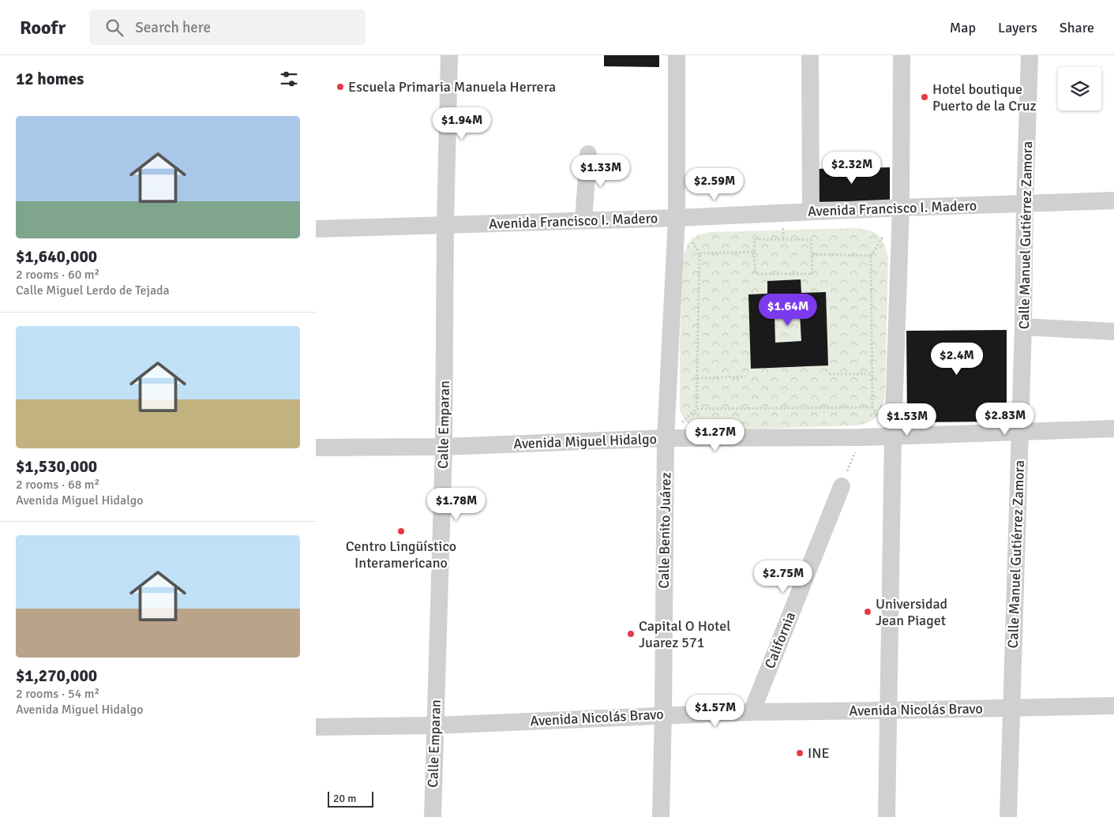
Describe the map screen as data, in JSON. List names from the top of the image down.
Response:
{
  "streets": {
    "street": [
      "Avenida Francisco I. Madero",
      "Calle Manuel Gutiérrez Zamora",
      "Calle Emparan",
      "Avenida Miguel Hidalgo",
      "Calle Benito Juárez",
      "California",
      "Avenida Nicolás Bravo"
    ]
  },
  "crossings": [
    ["Avenida Francisco I. Madero", "Calle Manuel Gutiérrez Zamora"],
    ["Avenida Francisco I. Madero", "Calle Emparan"],
    ["Avenida Francisco I. Madero", "Calle Benito Juárez"],
    ["Calle Manuel Gutiérrez Zamora", "Avenida Miguel Hidalgo"],
    ["Calle Manuel Gutiérrez Zamora", "Avenida Nicolás Bravo"],
    ["Calle Emparan", "Avenida Miguel Hidalgo"],
    ["Calle Emparan", "Avenida Nicolás Bravo"],
    ["Avenida Miguel Hidalgo", "Calle Benito Juárez"],
    ["Calle Benito Juárez", "Avenida Nicolás Bravo"],
    ["California", "Avenida Nicolás Bravo"]
  ],
  "places": [
    "Escuela Primaria Manuela Herrera",
    "Hotel boutique Puerto de la Cruz",
    "Centro Lingüístico Interamericano",
    "Universidad Jean Piaget",
    "Capital O Hotel Juarez 571",
    "INE"
  ],
  "scale_bar": "20 m",
  "page": {
    "header": "Roofr",
    "search": "Search here",
    "nav": ["Map", "Layers", "Share"],
    "heading": "12 homes",
    "list": [
      {
        "name": "$1,640,000",
        "note": "2 rooms · 60 m² · Calle Miguel Lerdo de Tejada"
      },
      {
        "name": "$1,530,000",
        "note": "2 rooms · 68 m² · Avenida Miguel Hidalgo"
      },
      {
        "name": "$1,270,000",
        "note": "2 rooms · 54 m² · Avenida Miguel Hidalgo"
      }
    ],
    "price": [
      "$1.94M",
      "$2.32M",
      "$1.33M",
      "$2.59M",
      "$1.64M",
      "$2.4M",
      "$2.83M",
      "$1.53M",
      "$1.27M",
      "$1.78M",
      "$2.75M",
      "$1.57M"
    ],
    "scale": "20 m"
  }
}
